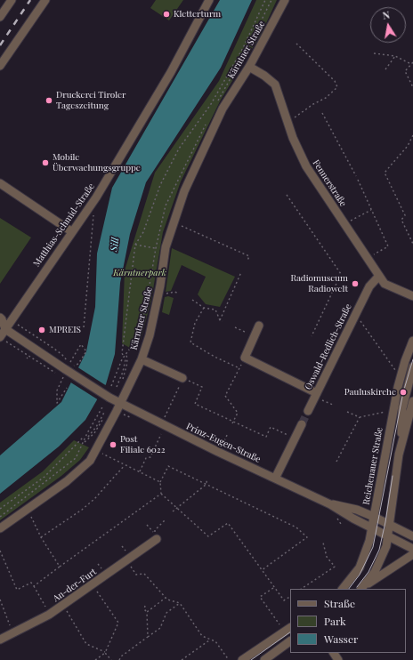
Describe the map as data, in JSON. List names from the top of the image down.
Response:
{
  "streets": {
    "street": [
      "Kärntner Straße",
      "Fennerstraße",
      "Matthias-Schmid-Straße",
      "Oswald-Redlich-Straße",
      "Prinz-Eugen-Straße",
      "Reichenauer Straße",
      "An-der-Furt"
    ]
  },
  "crossings": [
    ["Kärntner Straße", "Fennerstraße"],
    ["Kärntner Straße", "Prinz-Eugen-Straße"],
    ["Fennerstraße", "Oswald-Redlich-Straße"],
    ["Matthias-Schmid-Straße", "Prinz-Eugen-Straße"],
    ["Prinz-Eugen-Straße", "Reichenauer Straße"]
  ],
  "water": ["Sill"],
  "parks": ["Kärntnerpark"],
  "places": [
    "Kletterturm",
    "Druckerei Tiroler Tageszeitung",
    "Mobile Überwachungsgruppe",
    "Radiomuseum Radiowelt",
    "MPREIS",
    "Pauluskirche",
    "Post Filiale 6022"
  ],
  "legend": ["Straße", "Park", "Wasser"],
  "north": "top"
}
